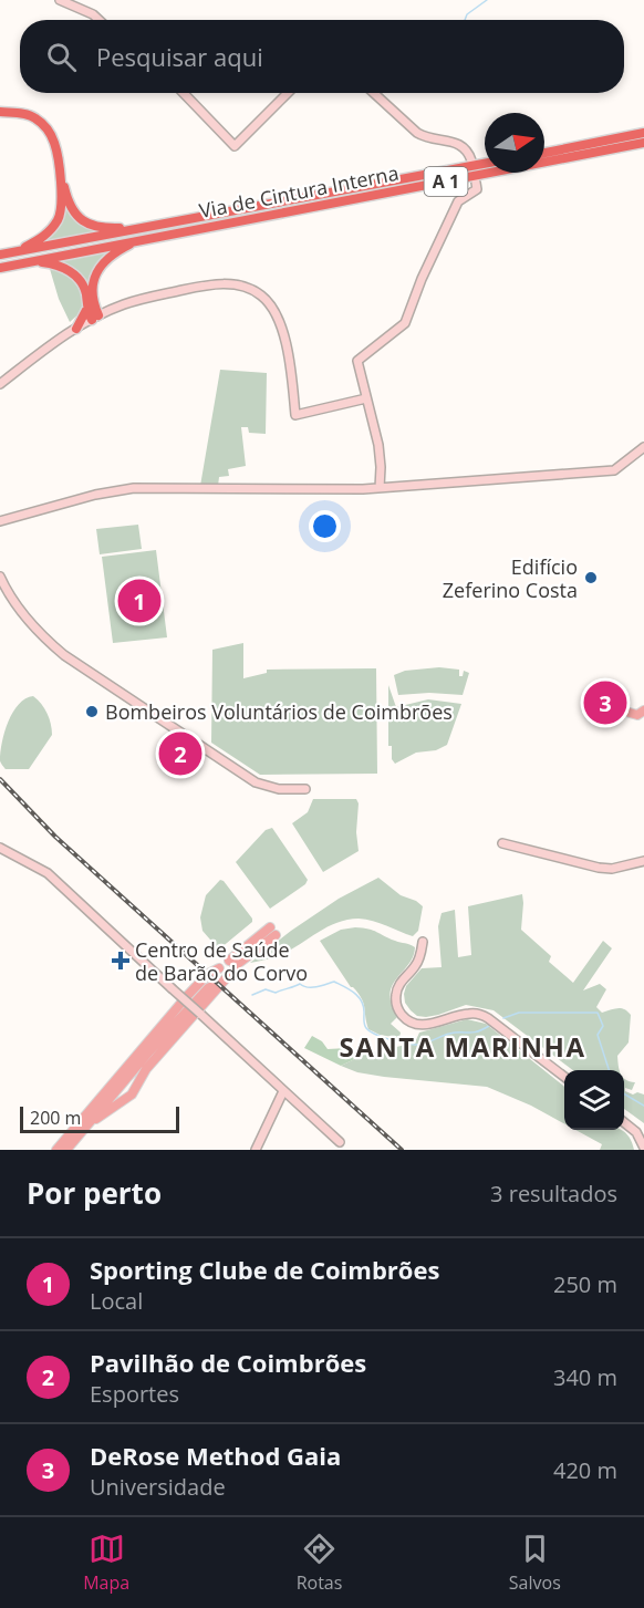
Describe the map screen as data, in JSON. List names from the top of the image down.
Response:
{
  "streets": {
    "highway": ["A 1", "Via de Cintura Interna"]
  },
  "districts": ["SANTA MARINHA"],
  "places": {
    "other": ["Edifício Zeferino Costa", "Bombeiros Voluntários de Coimbrões"],
    "health": ["Centro de Saúde de Barão do Corvo"]
  },
  "scale_bar": "200 m",
  "north": "right",
  "page": {
    "search": "Pesquisar aqui",
    "pins": ["1", "3", "2"],
    "scale": "200 m",
    "heading": ["Por perto", "3 resultados"],
    "list": [
      {
        "mark": "1",
        "name": "Sporting Clube de Coimbrões",
        "note": "Local",
        "value": "250 m"
      },
      {
        "mark": "2",
        "name": "Pavilhão de Coimbrões",
        "note": "Esportes",
        "value": "340 m"
      },
      {
        "mark": "3",
        "name": "DeRose Method Gaia",
        "note": "Universidade",
        "value": "420 m"
      }
    ],
    "nav": ["Mapa", "Rotas", "Salvos"]
  }
}
